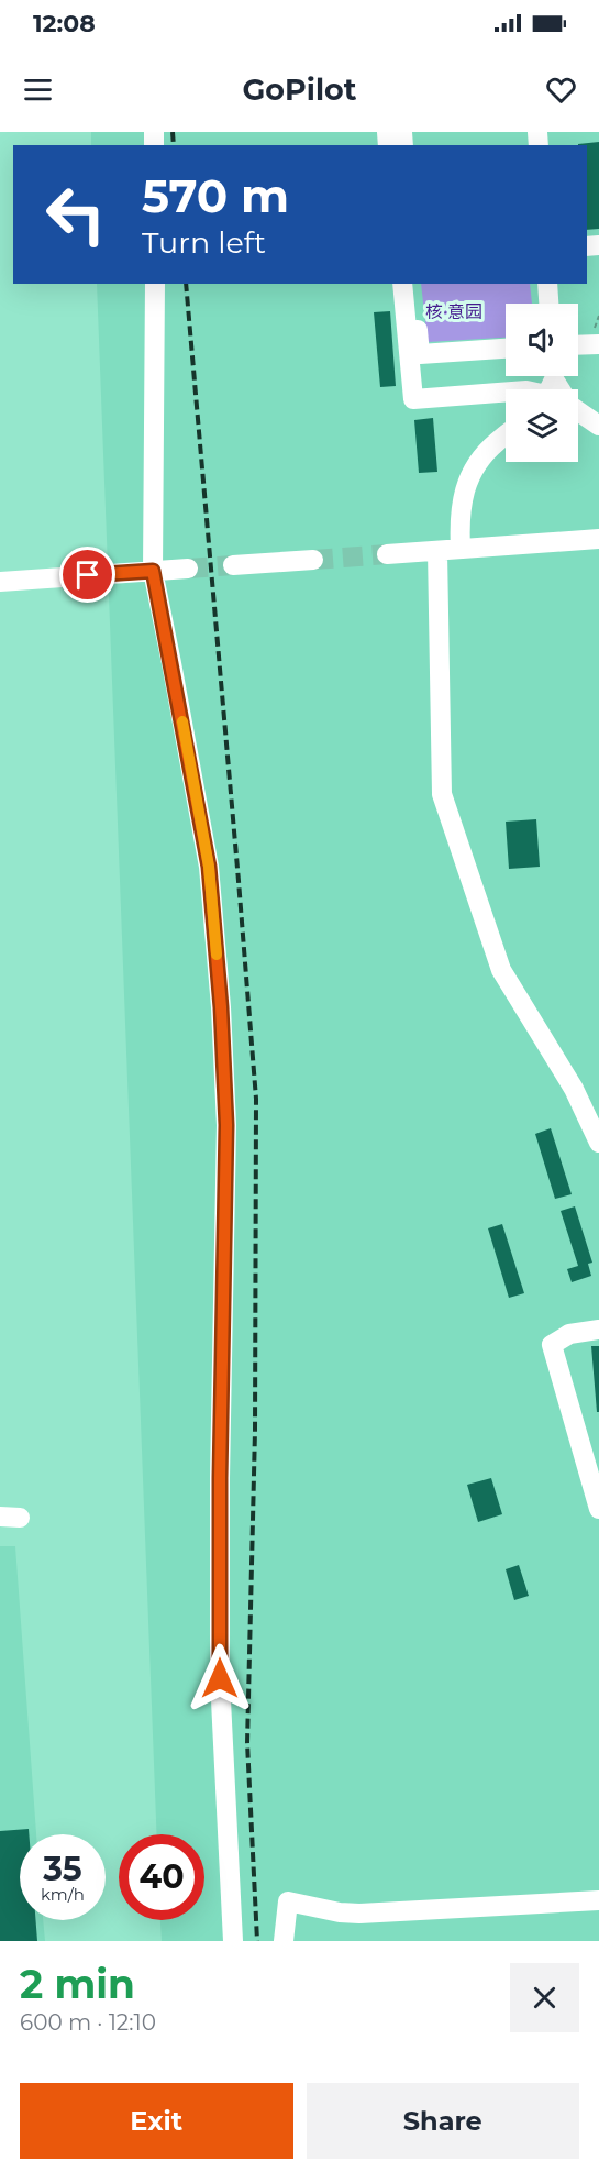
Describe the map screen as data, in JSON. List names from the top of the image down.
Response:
{
  "parks": ["核·意园"],
  "page": {
    "status": "12:08",
    "header": "GoPilot",
    "turn": ["570 m", "Turn left"],
    "speed": "35 km/h",
    "limit": "40",
    "heading": ["2 min", "600 m · 12:10"],
    "buttons": ["Exit", "Share"]
  }
}
